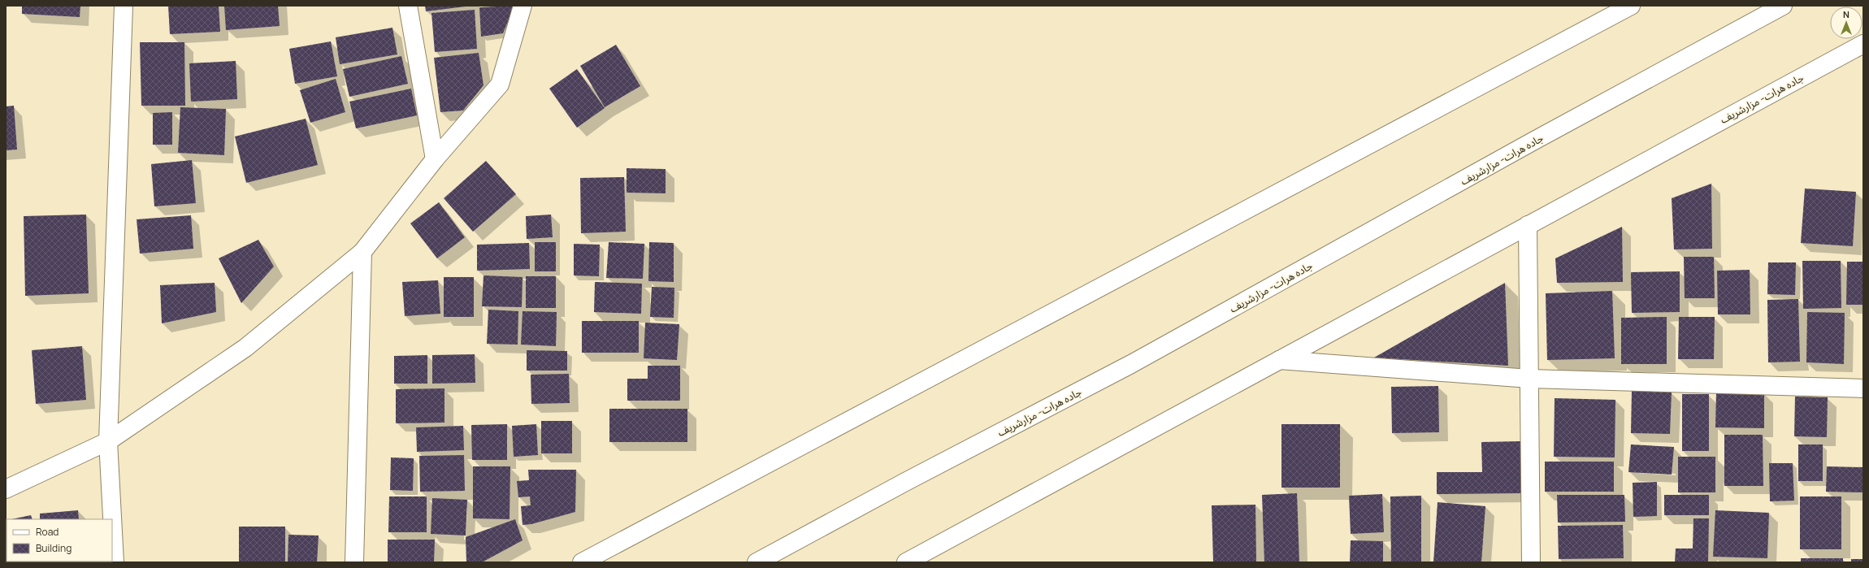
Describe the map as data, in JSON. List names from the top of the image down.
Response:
{
  "streets": {
    "main road": ["جاده هرات- مزارشریف"]
  },
  "legend": ["Road", "Building"],
  "north": "top"
}
